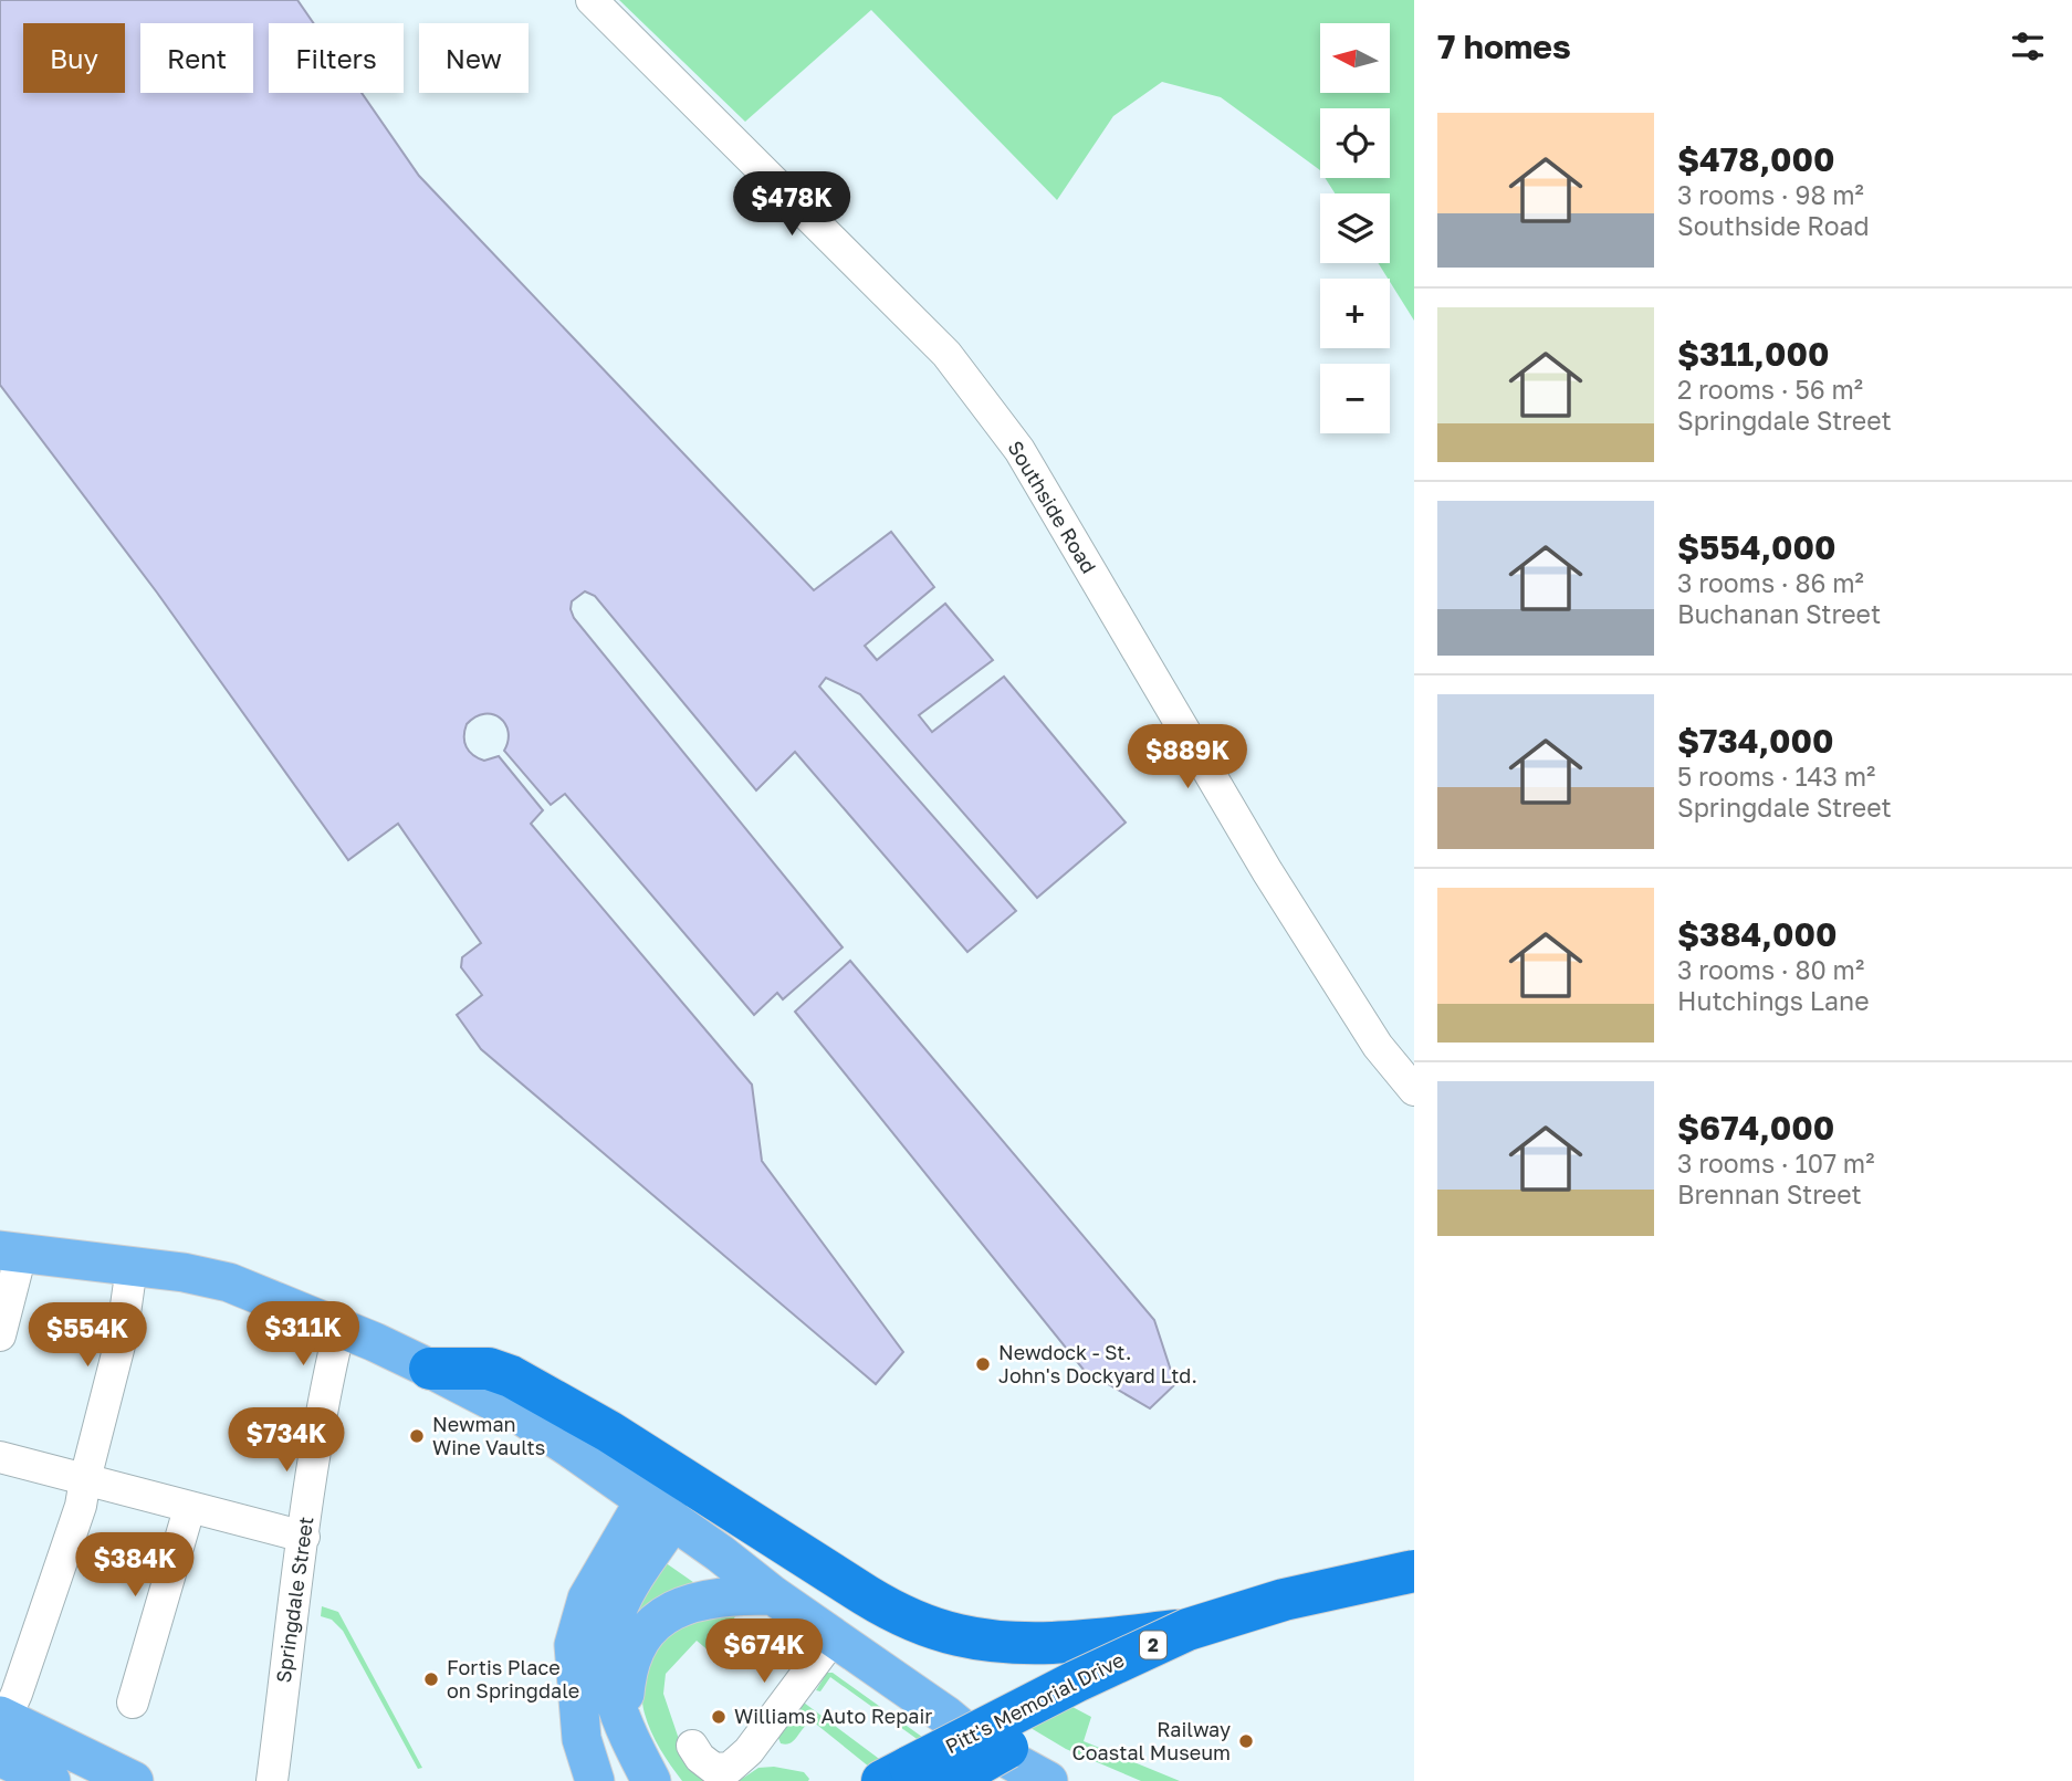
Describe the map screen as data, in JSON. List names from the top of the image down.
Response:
{
  "streets": {
    "highway": ["2", "Pitt's Memorial Drive"],
    "street": ["Southside Road", "Springdale Street"]
  },
  "places": [
    "Newdock - St. John's Dockyard Ltd.",
    "Newman Wine Vaults",
    "Fortis Place on Springdale",
    "Williams Auto Repair",
    "Railway Coastal Museum"
  ],
  "north": "left",
  "page": {
    "heading": "7 homes",
    "map_buttons": ["+", "−"],
    "chip": [
      "Buy",
      "Rent",
      "Filters",
      "New"
    ],
    "list": [
      {
        "name": "$478,000",
        "note": "3 rooms · 98 m² · Southside Road"
      },
      {
        "name": "$311,000",
        "note": "2 rooms · 56 m² · Springdale Street"
      },
      {
        "name": "$554,000",
        "note": "3 rooms · 86 m² · Buchanan Street"
      },
      {
        "name": "$734,000",
        "note": "5 rooms · 143 m² · Springdale Street"
      },
      {
        "name": "$384,000",
        "note": "3 rooms · 80 m² · Hutchings Lane"
      },
      {
        "name": "$674,000",
        "note": "3 rooms · 107 m² · Brennan Street"
      }
    ],
    "price": [
      "$478K",
      "$889K",
      "$311K",
      "$554K",
      "$734K",
      "$384K",
      "$674K"
    ]
  }
}
